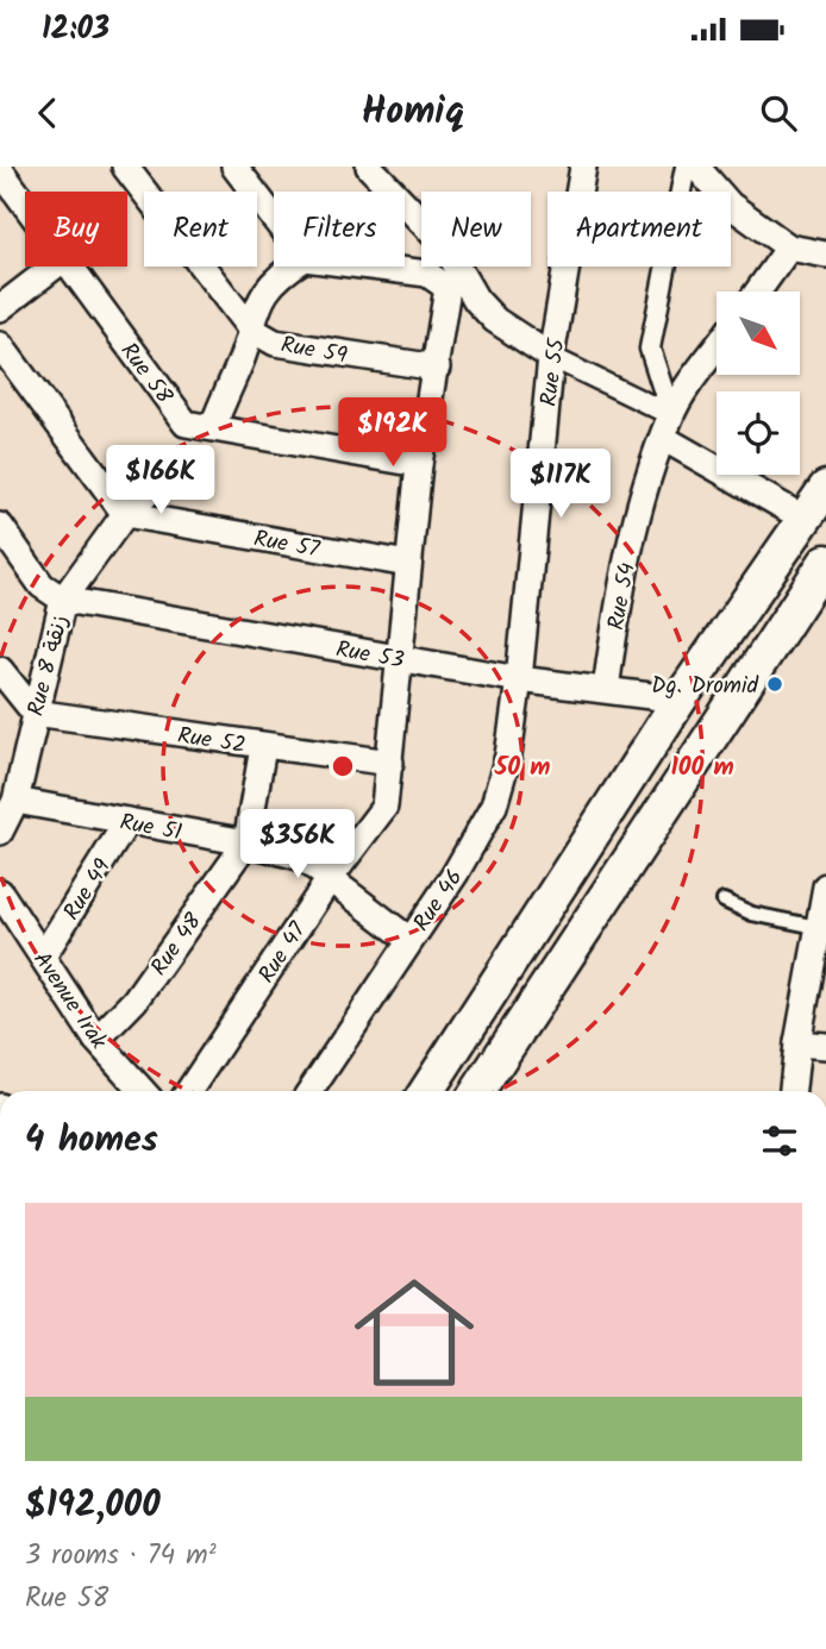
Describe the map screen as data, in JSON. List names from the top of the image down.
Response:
{
  "streets": {
    "street": [
      "Rue 59",
      "Rue 58",
      "Rue 55",
      "Rue 57",
      "Rue 54",
      "Rue 53",
      "Rue 8 زنقة",
      "Rue 52",
      "Rue 51",
      "Rue 49",
      "Rue 46",
      "Rue 48",
      "Rue 47",
      "Avenue Irak"
    ]
  },
  "crossings": [
    ["Rue 59", "Rue 47"],
    ["Rue 58", "Rue 47"],
    ["Rue 55", "Rue 53"],
    ["Rue 55", "Rue 46"],
    ["Rue 57", "Rue 8 زنقة"],
    ["Rue 57", "Rue 47"],
    ["Rue 54", "Rue 53"],
    ["Rue 53", "Rue 8 زنقة"],
    ["Rue 53", "Rue 46"],
    ["Rue 53", "Rue 47"],
    ["Rue 8 زنقة", "Rue 52"],
    ["Rue 8 زنقة", "Rue 51"],
    ["Rue 52", "Rue 47"],
    ["Rue 51", "Rue 49"],
    ["Rue 51", "Rue 46"],
    ["Rue 51", "Rue 48"],
    ["Rue 51", "Rue 47"],
    ["Rue 49", "Avenue Irak"],
    ["Rue 48", "Avenue Irak"]
  ],
  "places": ["Dg. Dromid"],
  "north": "bottom right",
  "page": {
    "status": "12:03",
    "header": "Homiq",
    "chip": [
      "Buy",
      "Rent",
      "Filters",
      "New",
      "Apartment"
    ],
    "price": [
      "$192K",
      "$166K",
      "$117K",
      "$356K"
    ],
    "heading": "4 homes",
    "list": [
      {
        "name": "$192,000",
        "note": "3 rooms · 74 m² · Rue 58"
      }
    ]
  },
  "rings": ["50 m", "100 m"]
}
